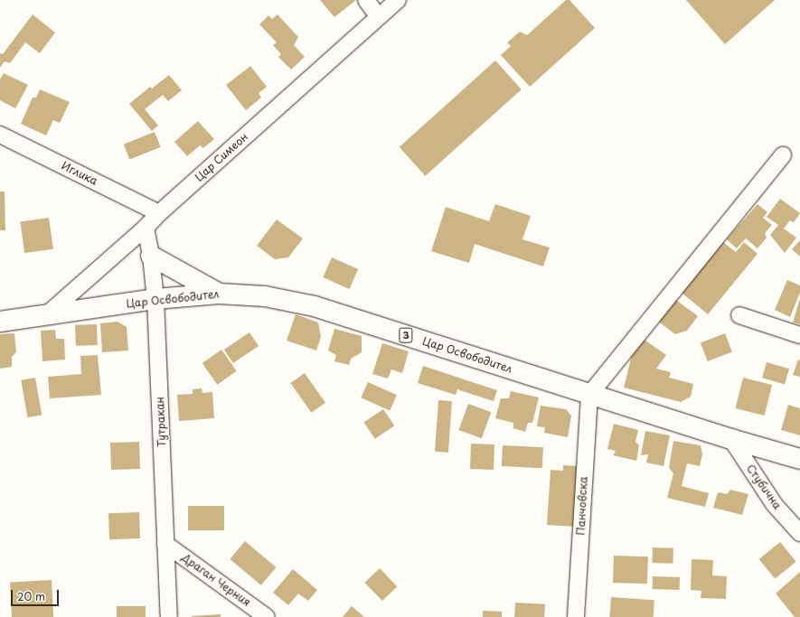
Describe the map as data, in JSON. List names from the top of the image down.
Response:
{
  "streets": {
    "main road": ["Цар Освободител", "3"],
    "street": [
      "Цар Симеон",
      "Иглика",
      "Тутракан",
      "Стубична",
      "Панчовска",
      "Драган Черния"
    ]
  },
  "crossings": [
    ["Цар Симеон", "Иглика"],
    ["Цар Симеон", "Цар Освободител"],
    ["Цар Симеон", "Тутракан"],
    ["Цар Освободител", "Тутракан"],
    ["Цар Освободител", "Стубична"],
    ["Цар Освободител", "Панчовска"],
    ["Тутракан", "Драган Черния"]
  ],
  "scale_bar": "20 m"
}
